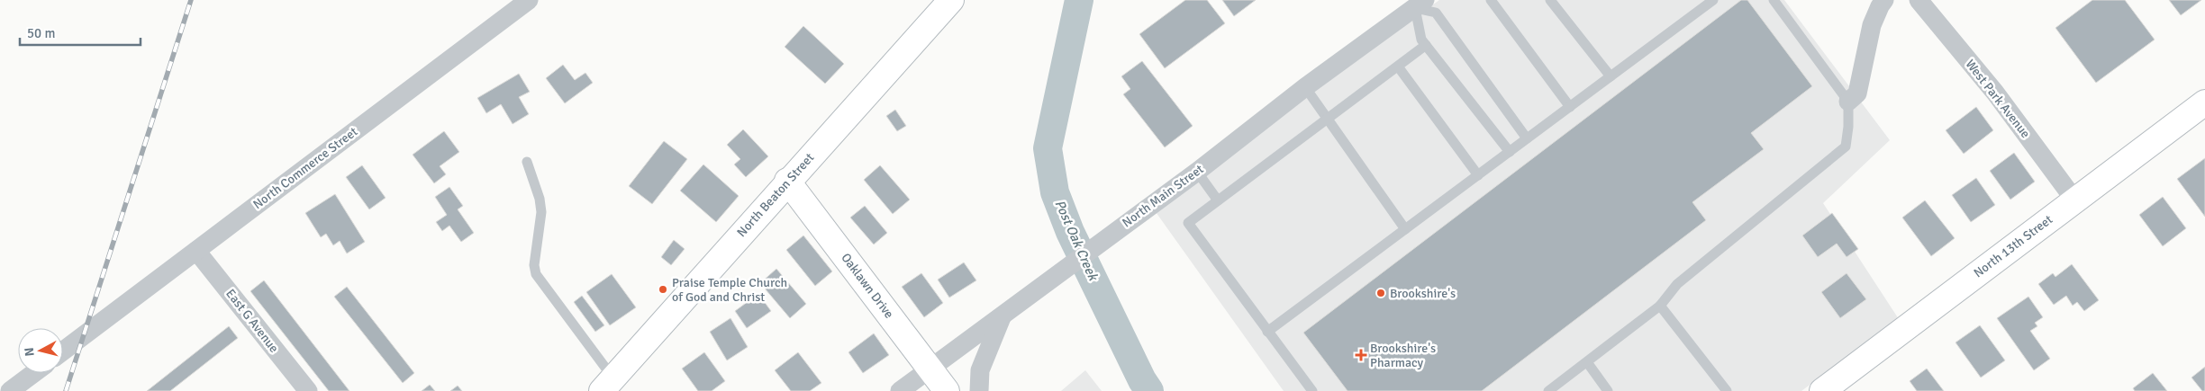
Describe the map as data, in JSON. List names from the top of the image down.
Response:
{
  "streets": {
    "street": [
      "West Park Avenue",
      "North Commerce Street",
      "North Beaton Street",
      "North Main Street",
      "North 13th Street",
      "Oaklawn Drive",
      "East G Avenue"
    ]
  },
  "crossings": [
    ["West Park Avenue", "North 13th Street"],
    ["North Commerce Street", "East G Avenue"],
    ["North Beaton Street", "Oaklawn Drive"],
    ["North Main Street", "Oaklawn Drive"]
  ],
  "water": ["Post Oak Creek"],
  "places": {
    "other": ["Praise Temple Church of God and Christ", "Brookshire's"],
    "health": ["Brookshire's Pharmacy"]
  },
  "scale_bar": "50 m",
  "north": "left"
}
